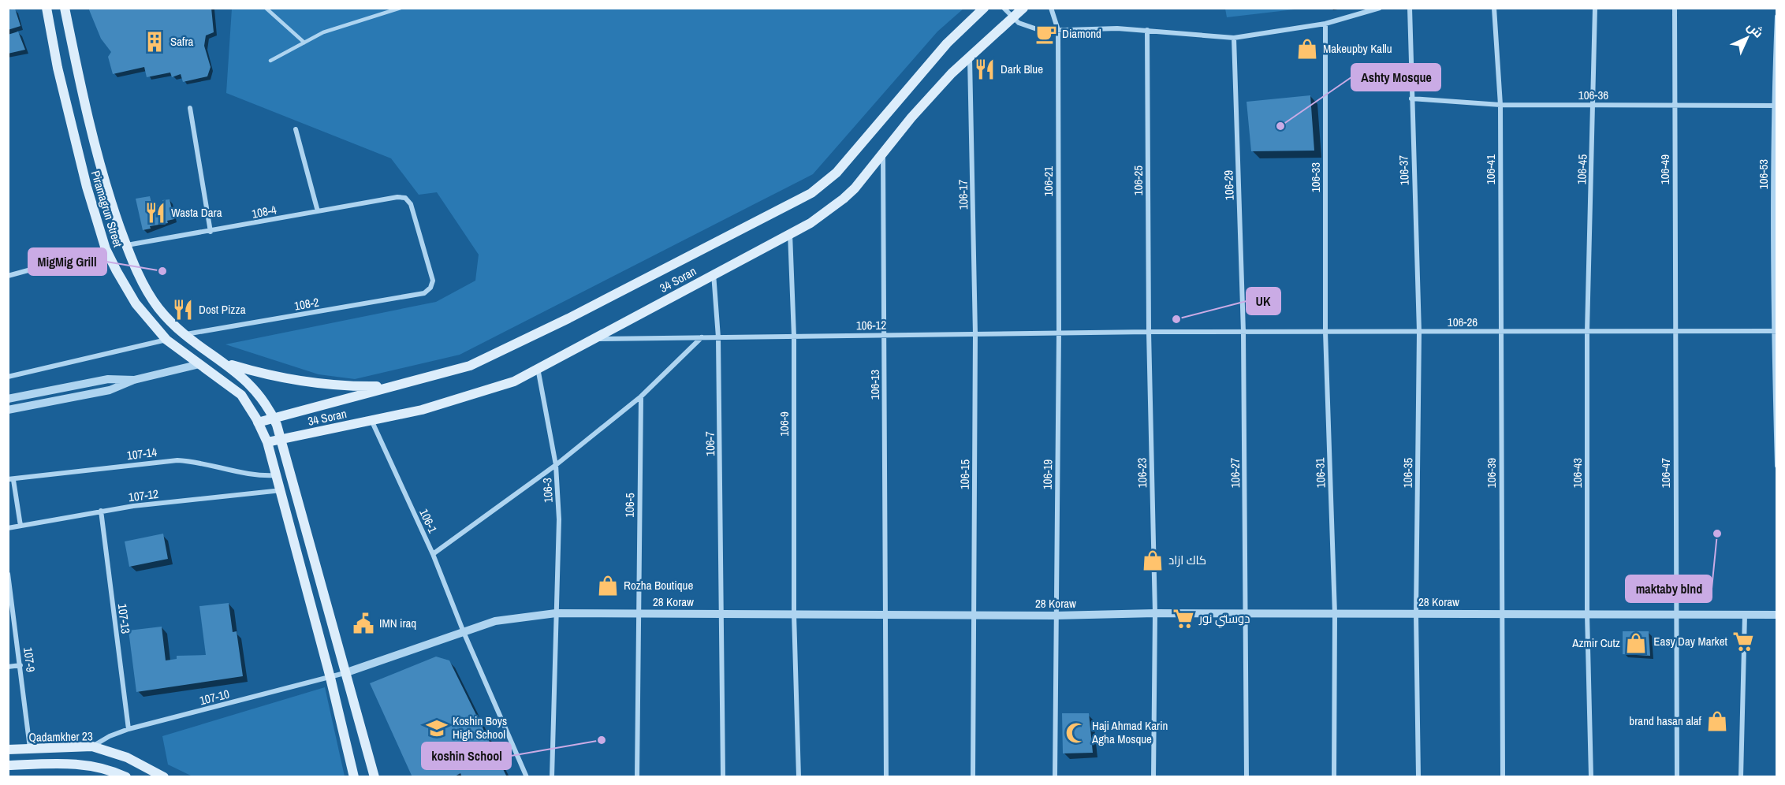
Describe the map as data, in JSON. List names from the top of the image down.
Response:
{
  "streets": {
    "main road": ["Piramagrun Street", "34 Soran", "Qadamkher 23"],
    "street": [
      "106-36",
      "106-41",
      "106-45",
      "106-49",
      "106-37",
      "106-53",
      "106-33",
      "106-25",
      "106-21",
      "106-29",
      "106-17",
      "108-4",
      "108-2",
      "106-26",
      "106-12",
      "106-13",
      "106-9",
      "106-7",
      "107-14",
      "106-23",
      "106-27",
      "106-31",
      "106-35",
      "106-39",
      "106-43",
      "106-47",
      "106-15",
      "106-19",
      "106-3",
      "107-12",
      "106-5",
      "106-1",
      "28 Koraw",
      "107-13",
      "107-9",
      "107-10"
    ]
  },
  "crossings": [
    ["106-36", "106-41"],
    ["106-36", "106-45"],
    ["106-36", "106-49"],
    ["106-36", "106-37"],
    ["106-36", "106-53"],
    ["106-41", "106-26"],
    ["106-41", "106-39"],
    ["106-45", "106-26"],
    ["106-45", "106-43"],
    ["106-49", "106-26"],
    ["106-49", "106-47"],
    ["106-37", "106-26"],
    ["106-37", "106-35"],
    ["106-53", "106-26"],
    ["106-33", "106-26"],
    ["106-33", "106-31"],
    ["106-25", "106-26"],
    ["106-25", "106-12"],
    ["106-25", "106-23"],
    ["106-21", "106-12"],
    ["106-21", "106-19"],
    ["106-29", "106-26"],
    ["106-29", "106-27"],
    ["106-17", "34 Soran"],
    ["106-17", "106-12"],
    ["106-17", "106-15"],
    ["Piramagrun Street", "108-4"],
    ["Piramagrun Street", "34 Soran"],
    ["Piramagrun Street", "108-2"],
    ["Piramagrun Street", "107-14"],
    ["Piramagrun Street", "107-12"],
    ["Piramagrun Street", "28 Koraw"],
    ["Piramagrun Street", "107-10"],
    ["108-4", "108-2"],
    ["34 Soran", "106-12"],
    ["34 Soran", "106-13"],
    ["34 Soran", "106-9"],
    ["34 Soran", "106-7"],
    ["34 Soran", "106-3"],
    ["34 Soran", "106-1"],
    ["106-26", "106-12"],
    ["106-26", "106-23"],
    ["106-26", "106-27"],
    ["106-26", "106-31"],
    ["106-26", "106-35"],
    ["106-26", "106-39"],
    ["106-26", "106-43"],
    ["106-26", "106-47"],
    ["106-12", "106-13"],
    ["106-12", "106-9"],
    ["106-12", "106-7"],
    ["106-12", "106-23"],
    ["106-12", "106-15"],
    ["106-12", "106-19"],
    ["106-13", "28 Koraw"],
    ["106-9", "28 Koraw"],
    ["106-7", "28 Koraw"],
    ["106-23", "28 Koraw"],
    ["106-27", "28 Koraw"],
    ["106-31", "28 Koraw"],
    ["106-35", "28 Koraw"],
    ["106-39", "28 Koraw"],
    ["106-43", "28 Koraw"],
    ["106-47", "28 Koraw"],
    ["106-15", "28 Koraw"],
    ["106-19", "28 Koraw"],
    ["106-3", "28 Koraw"],
    ["107-12", "107-13"],
    ["106-5", "28 Koraw"],
    ["106-1", "28 Koraw"],
    ["28 Koraw", "107-10"],
    ["107-13", "107-10"],
    ["107-9", "Qadamkher 23"],
    ["107-10", "Qadamkher 23"]
  ],
  "places": {
    "cafe": ["Diamond"],
    "building": ["Safra"],
    "shop": [
      "Makeupby Kallu",
      "كاك ازاد",
      "Rozha Boutique",
      "Azmir Cutz",
      "brand hasan alaf"
    ],
    "restaurant": ["Dark Blue", "Wasta Dara", "Dost Pizza"],
    "other": [
      "Ashty Mosque",
      "MigMig Grill",
      "UK",
      "maktaby blnd",
      "koshin School"
    ],
    "supermarket": ["دوستي نور", "Easy Day Market"],
    "public building": ["IMN iraq"],
    "school or university": ["Koshin Boys High School"],
    "mosque": ["Haji Ahmad Karin Agha Mosque"]
  },
  "north": "top right"
}
